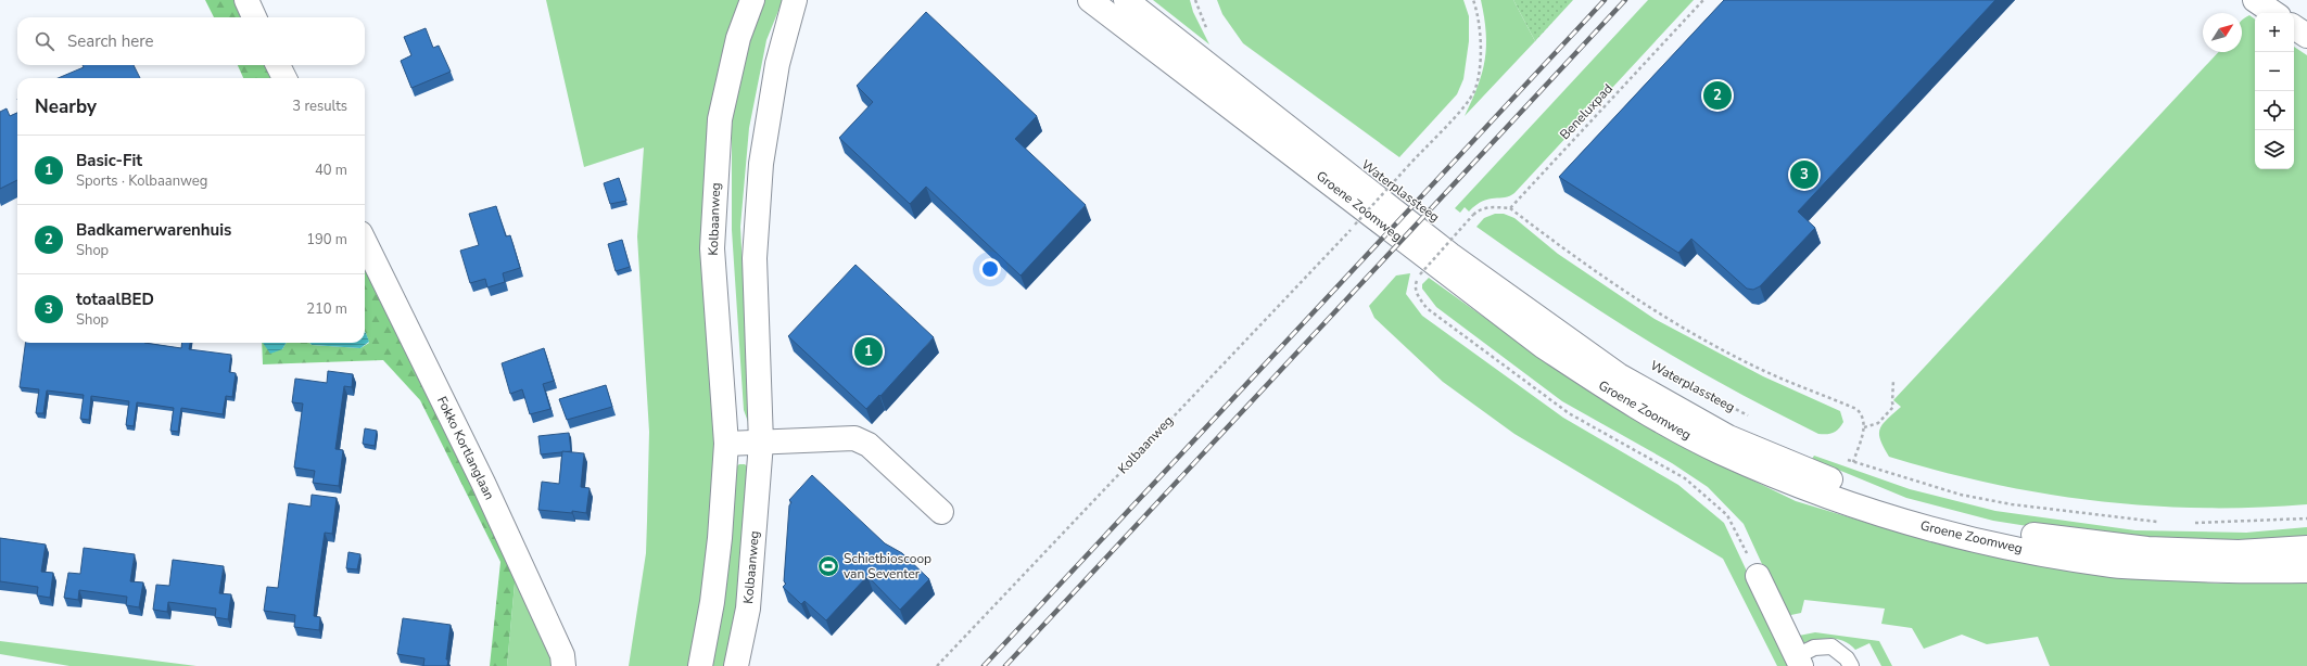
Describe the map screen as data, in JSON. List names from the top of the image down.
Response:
{
  "streets": {
    "main road": ["Groene Zoomweg", "Kolbaanweg", "Fokko Kortlanglaan"],
    "path": ["Beneluxpad", "Waterplassteeg"]
  },
  "crossings": [
    ["Waterplassteeg", "Kolbaanweg"]
  ],
  "places": {
    "sports": ["Schietbioscoop van Seventer"]
  },
  "north": "top right",
  "page": {
    "map_buttons": ["+", "−"],
    "search": "Search here",
    "heading": ["Nearby", "3 results"],
    "pins": ["2", "3", "1"],
    "list": [
      {
        "mark": "1",
        "name": "Basic-Fit",
        "note": "Sports · Kolbaanweg",
        "value": "40 m"
      },
      {
        "mark": "2",
        "name": "Badkamerwarenhuis",
        "note": "Shop",
        "value": "190 m"
      },
      {
        "mark": "3",
        "name": "totaalBED",
        "note": "Shop",
        "value": "210 m"
      }
    ]
  }
}
